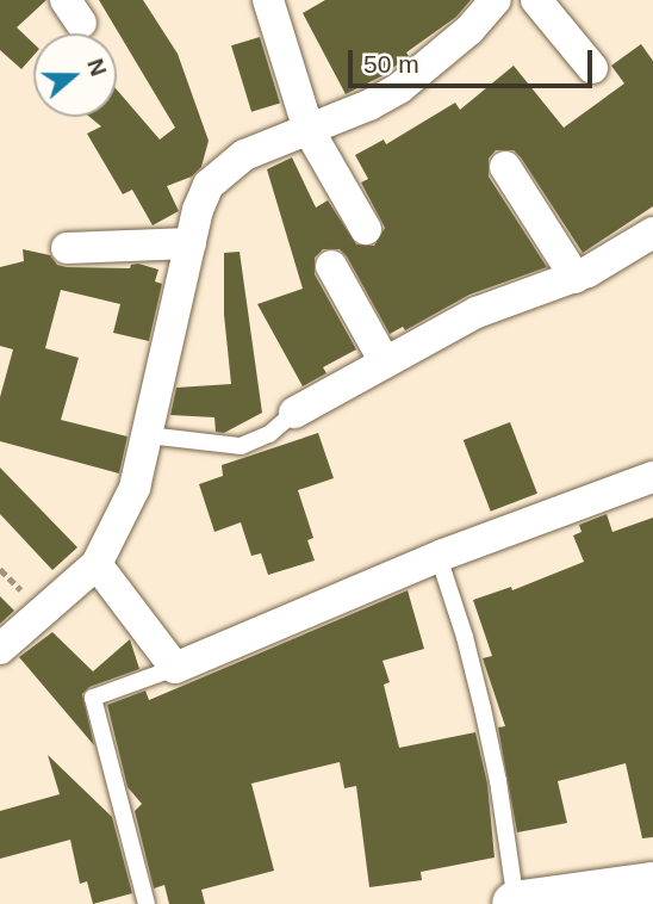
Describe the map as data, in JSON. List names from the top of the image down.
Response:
{
  "scale_bar": "50 m",
  "north": "right"
}
